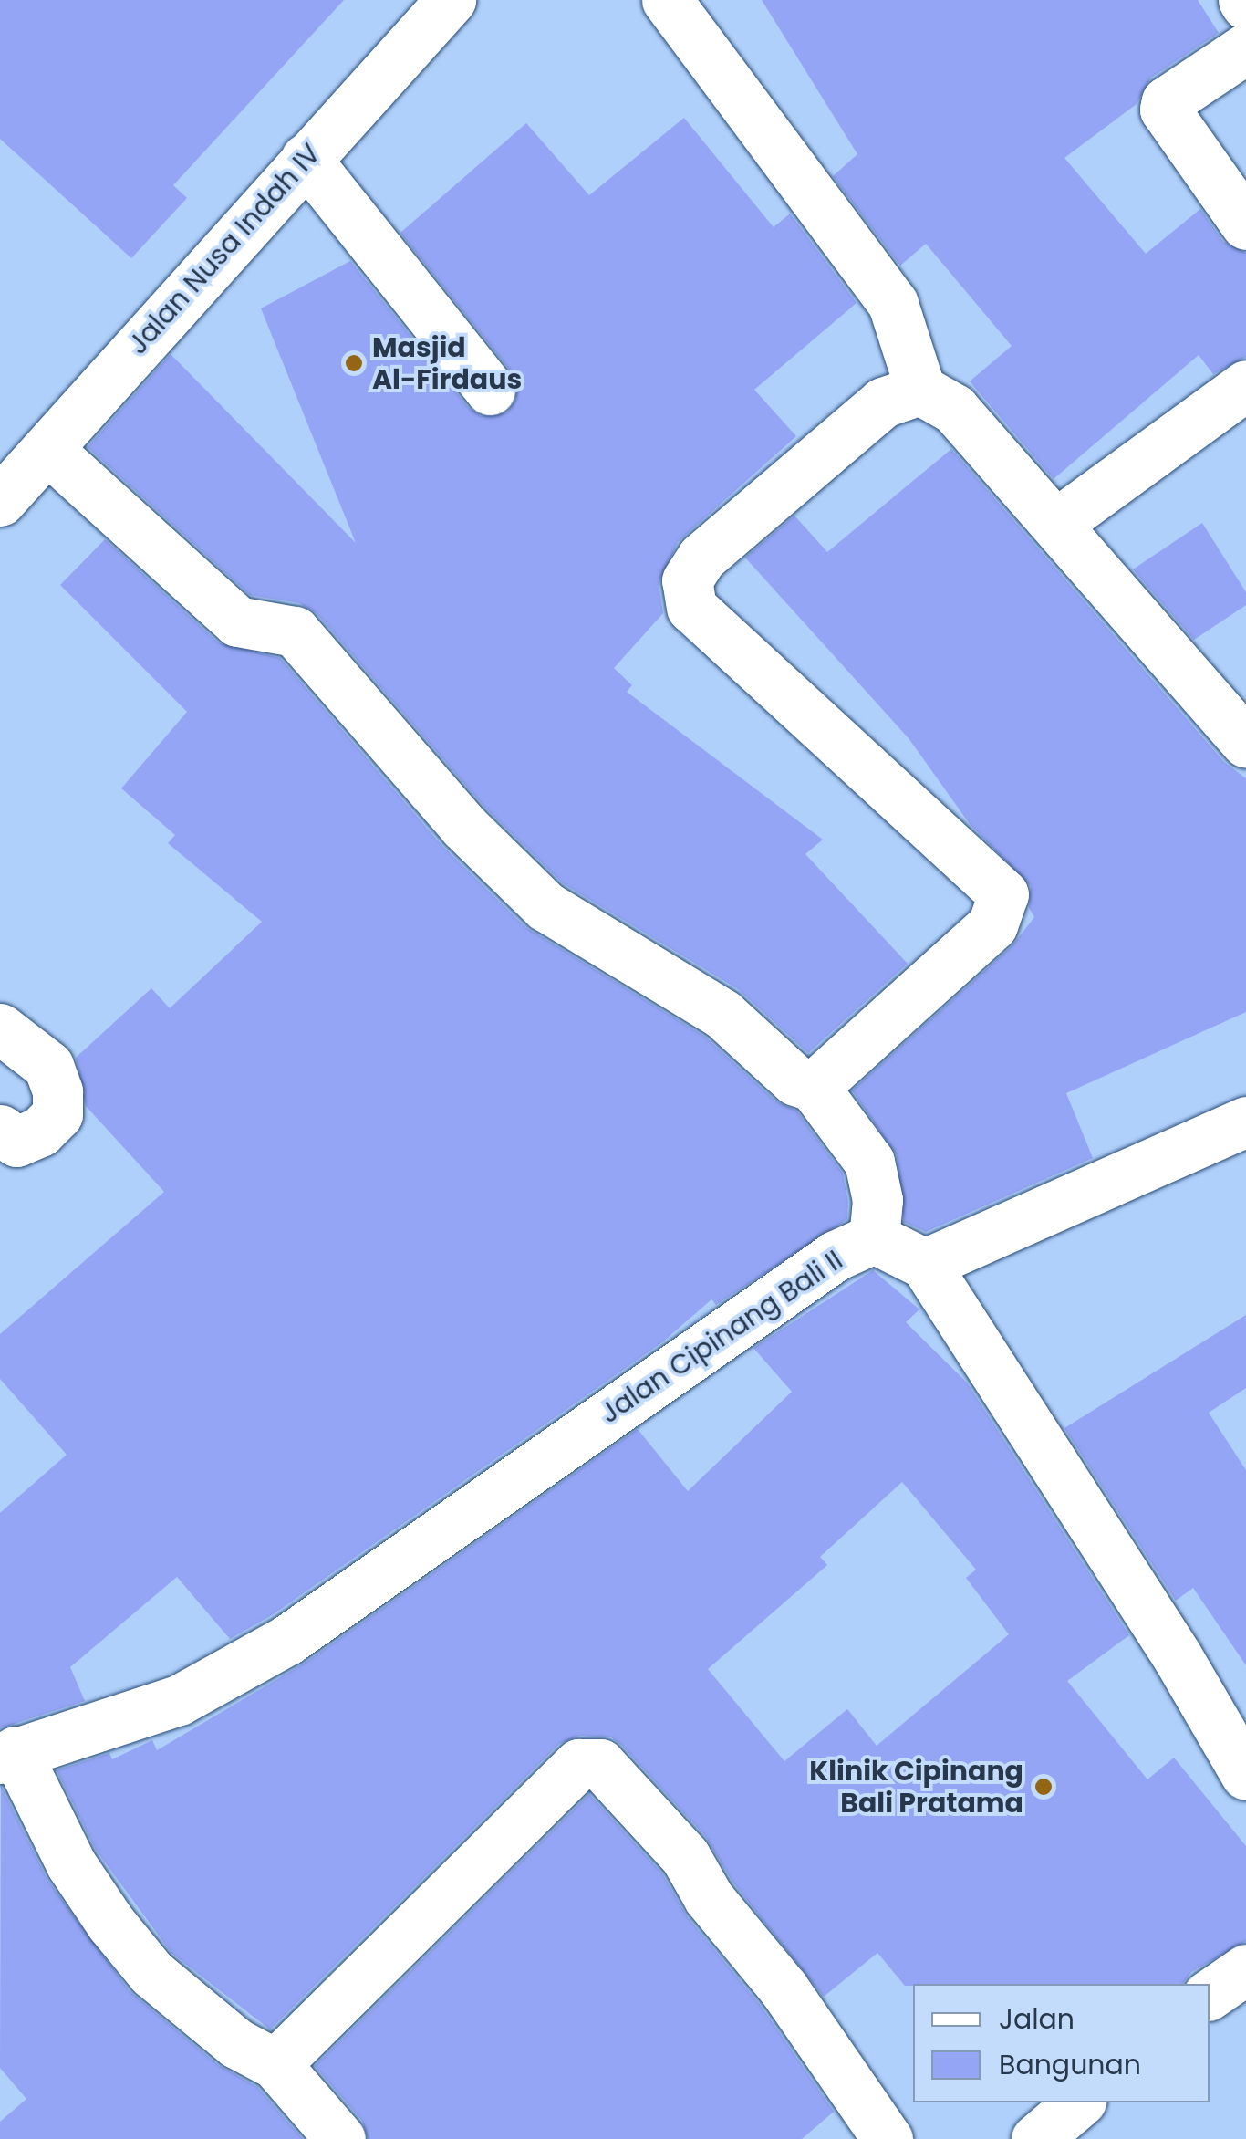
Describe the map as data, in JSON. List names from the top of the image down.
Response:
{
  "streets": {
    "street": ["Jalan Nusa Indah IV", "Jalan Cipinang Bali II"]
  },
  "places": ["Masjid Al-Firdaus", "Klinik Cipinang Bali Pratama"],
  "legend": ["Jalan", "Bangunan"]
}
